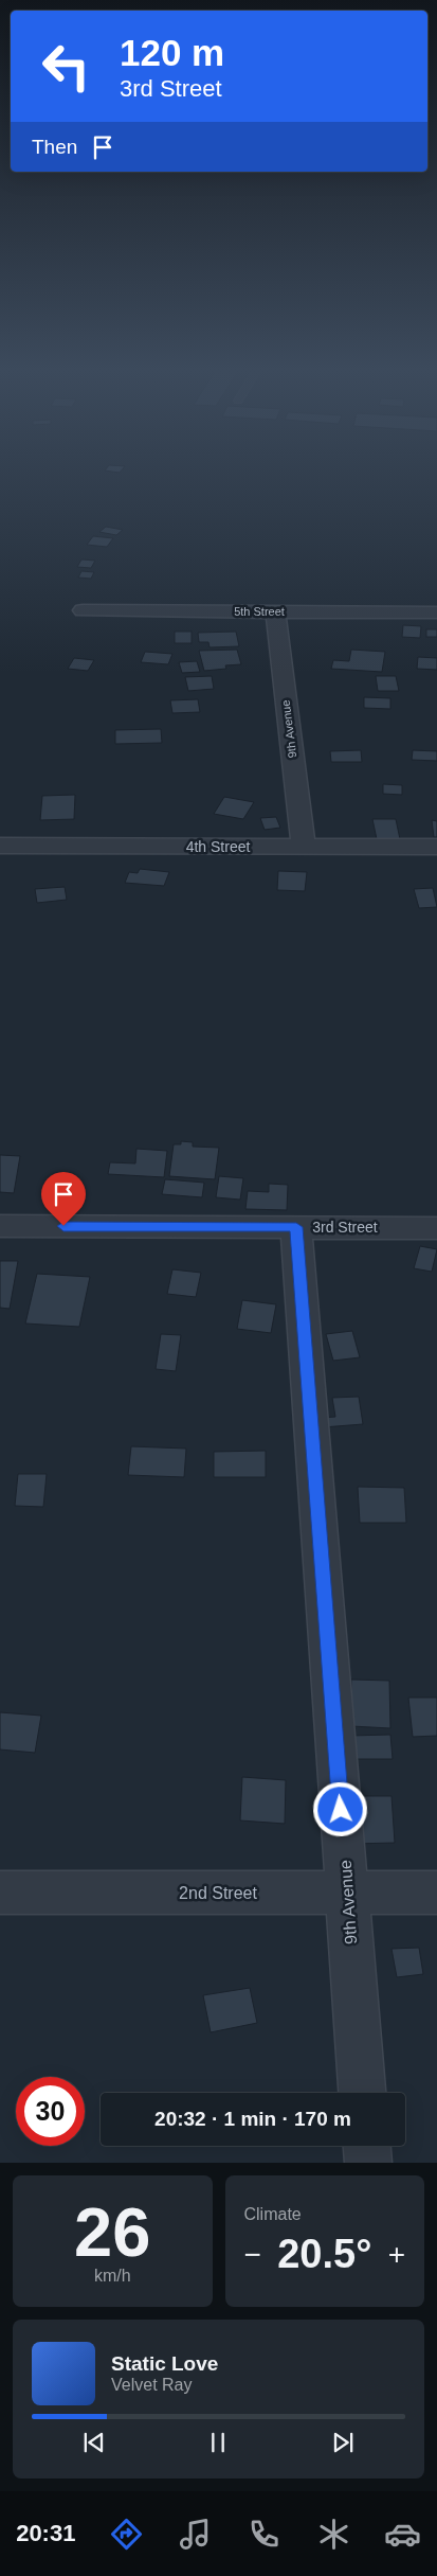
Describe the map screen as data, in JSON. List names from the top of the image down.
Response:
{
  "streets": {
    "street": [
      "5th Street",
      "9th Avenue",
      "4th Street",
      "3rd Street",
      "2nd Street"
    ]
  },
  "crossings": [
    ["5th Street", "9th Avenue"],
    ["9th Avenue", "4th Street"],
    ["9th Avenue", "3rd Street"],
    ["9th Avenue", "2nd Street"]
  ],
  "page": {
    "turn": ["120 m", "3rd Street"],
    "then": "Then",
    "limit": "30",
    "trip": "20:32 · 1 min · 170 m",
    "tile": [
      ["26", "km/h"],
      "Climate"
    ],
    "heat": ["−", "20.5°", "+"],
    "song": ["Static Love", "Velvet Ray"],
    "tabs": "20:31"
  }
}
